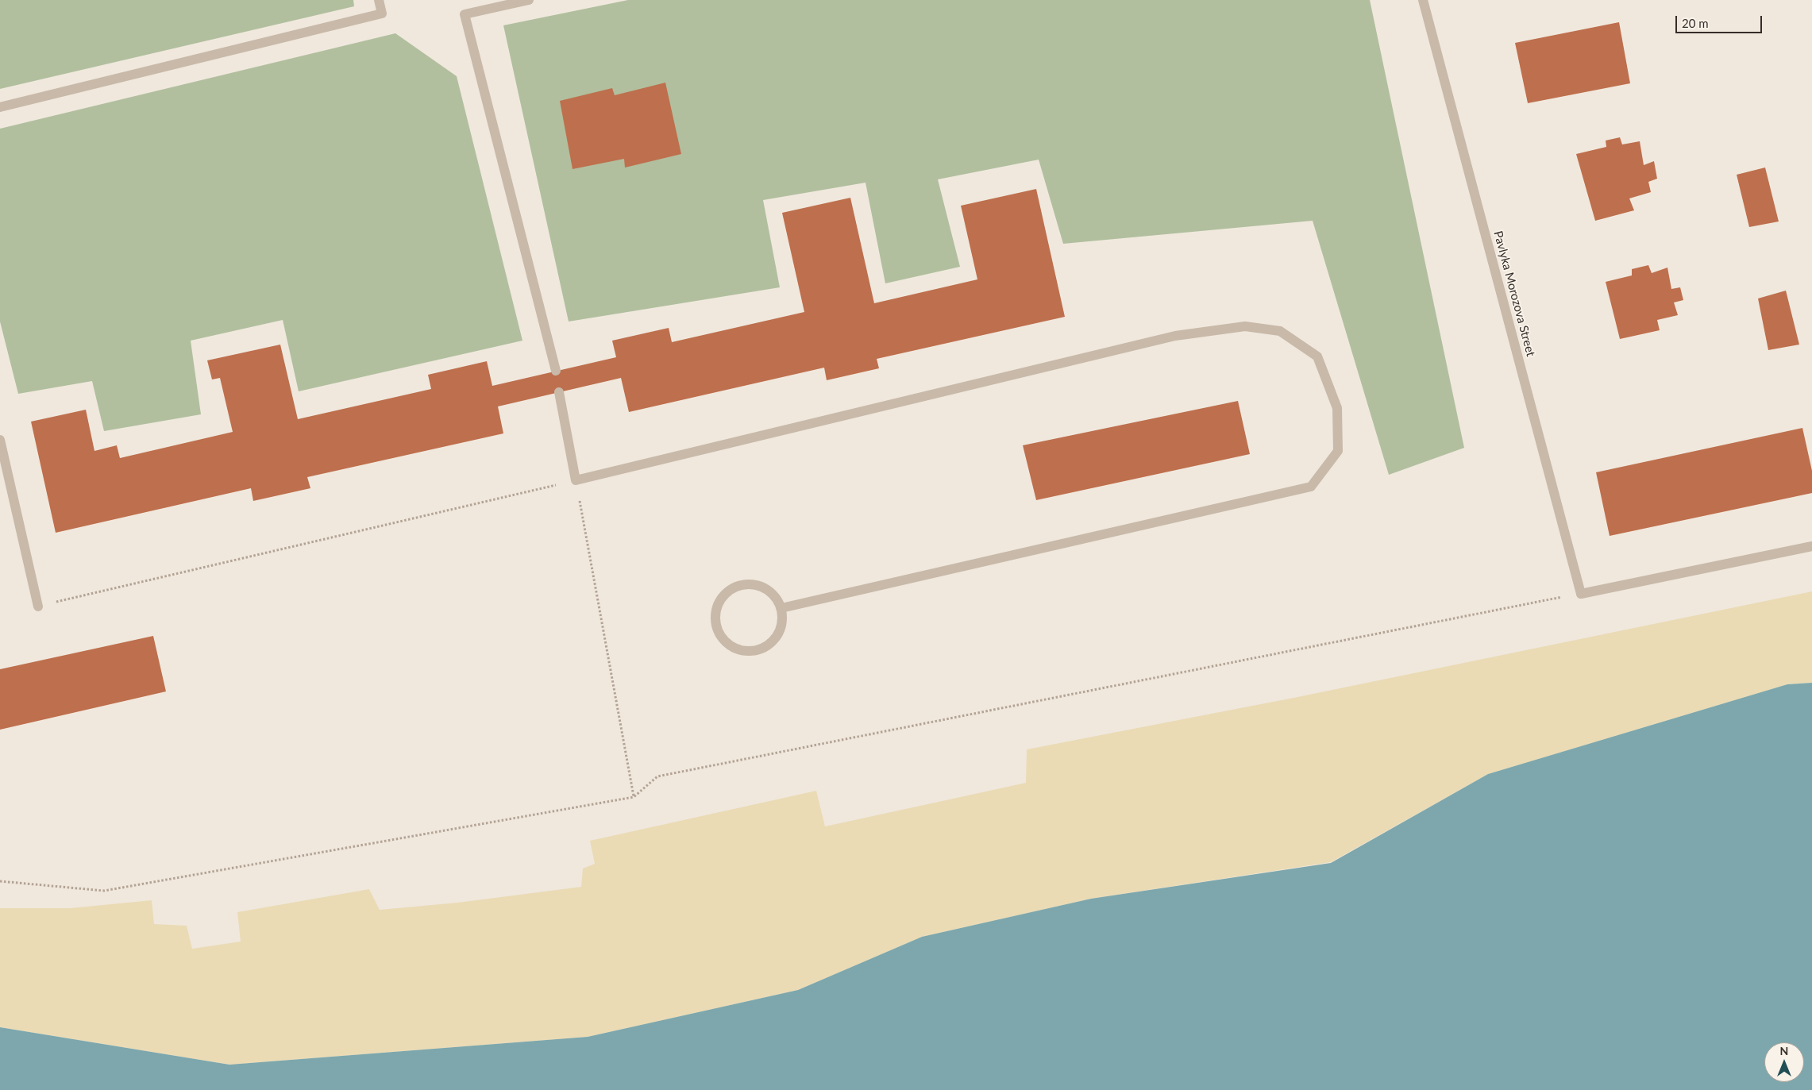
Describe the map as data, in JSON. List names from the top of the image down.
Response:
{
  "streets": {
    "street": ["Pavlyka Morozova Street"]
  },
  "scale_bar": "20 m",
  "north": "top"
}
